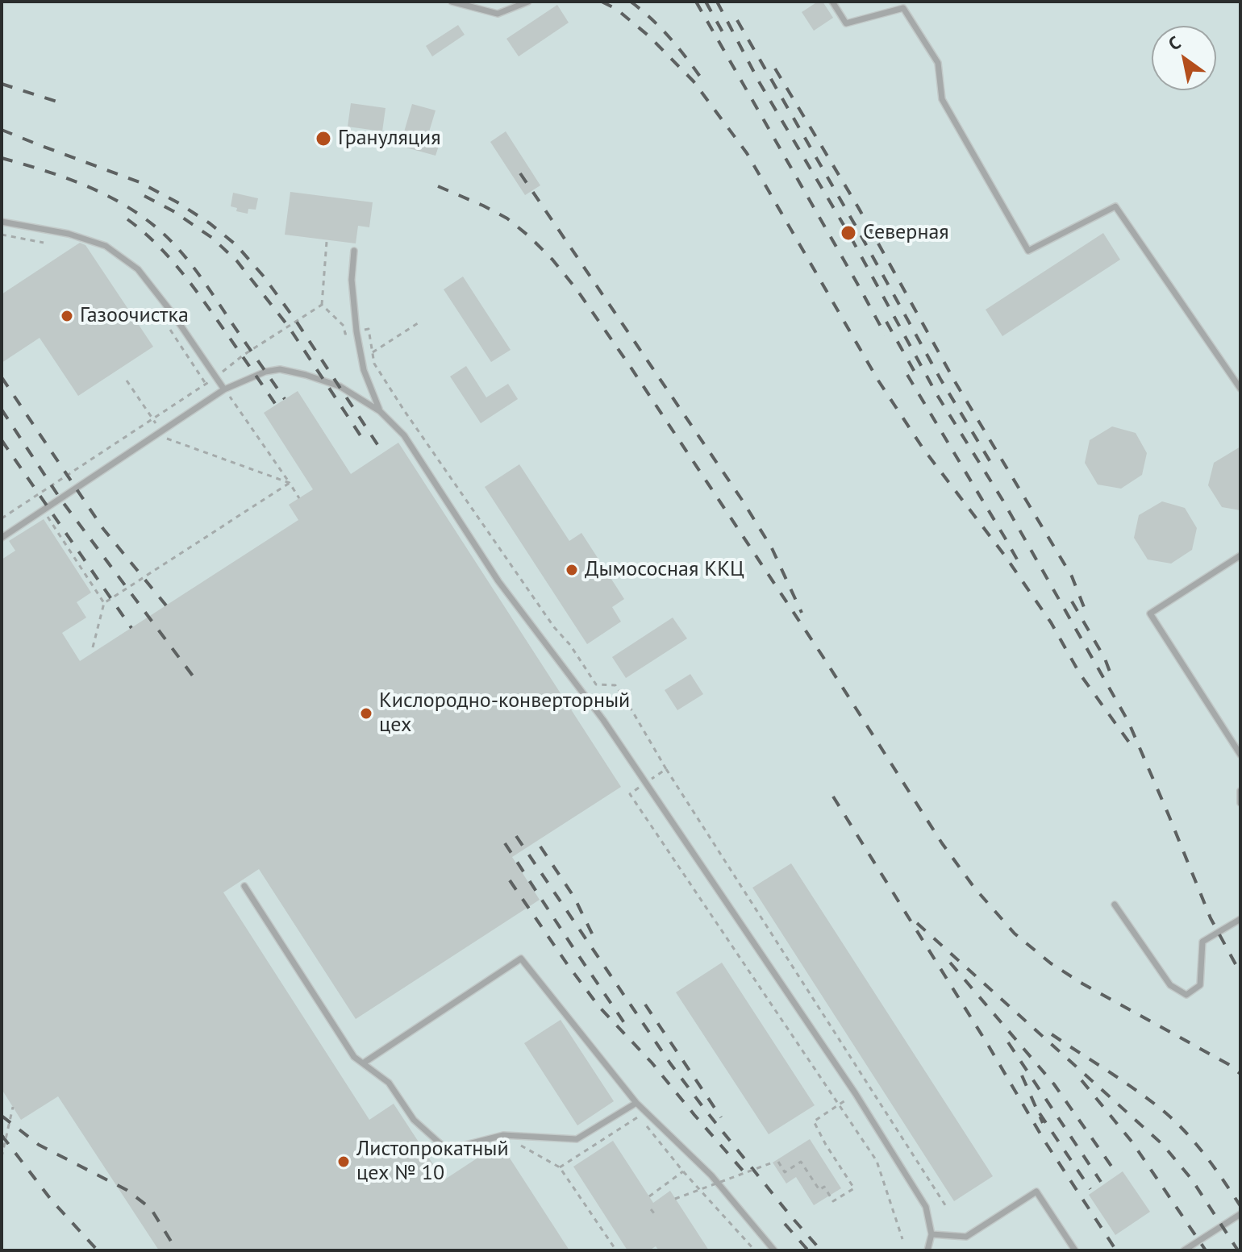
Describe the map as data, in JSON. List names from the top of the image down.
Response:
{
  "places": [
    "Грануляция",
    "Северная",
    "Газоочистка",
    "Дымососная ККЦ",
    "Кислородно-конверторный цех",
    "Листопрокатный цех № 10"
  ],
  "north": "top left"
}
